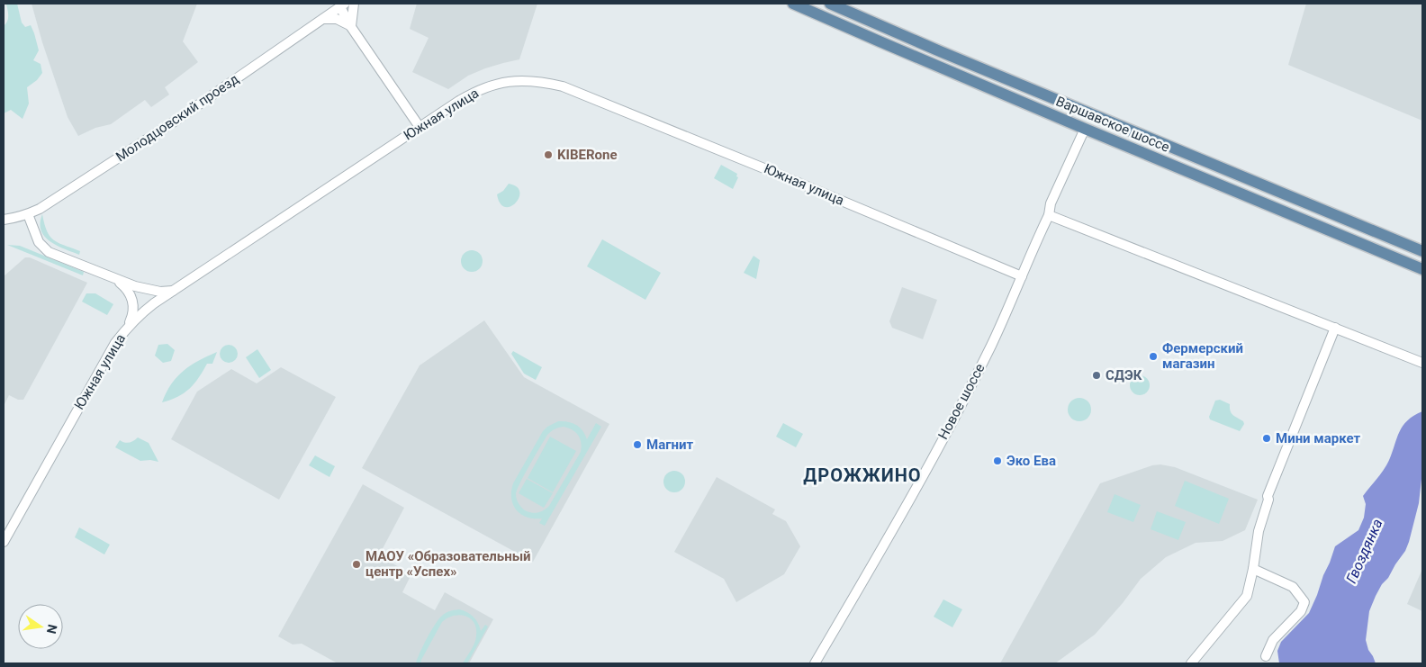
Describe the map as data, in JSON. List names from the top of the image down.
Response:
{
  "streets": {
    "main road": ["Варшавское шоссе"],
    "street": ["Южная улица", "Молодцовский проезд", "Новое шоссе"]
  },
  "crossings": [
    ["Южная улица", "Новое шоссе"],
    ["Варшавское шоссе", "Новое шоссе"]
  ],
  "districts": ["ДРОЖЖИНО"],
  "water": ["Гвоздянка"],
  "places": [
    "KIBERone",
    "Фермерский магазин",
    "СДЭК",
    "Мини маркет",
    "Магнит",
    "Эко Ева",
    "МАОУ «Образовательный центр «Успех»"
  ],
  "north": "right"
}
